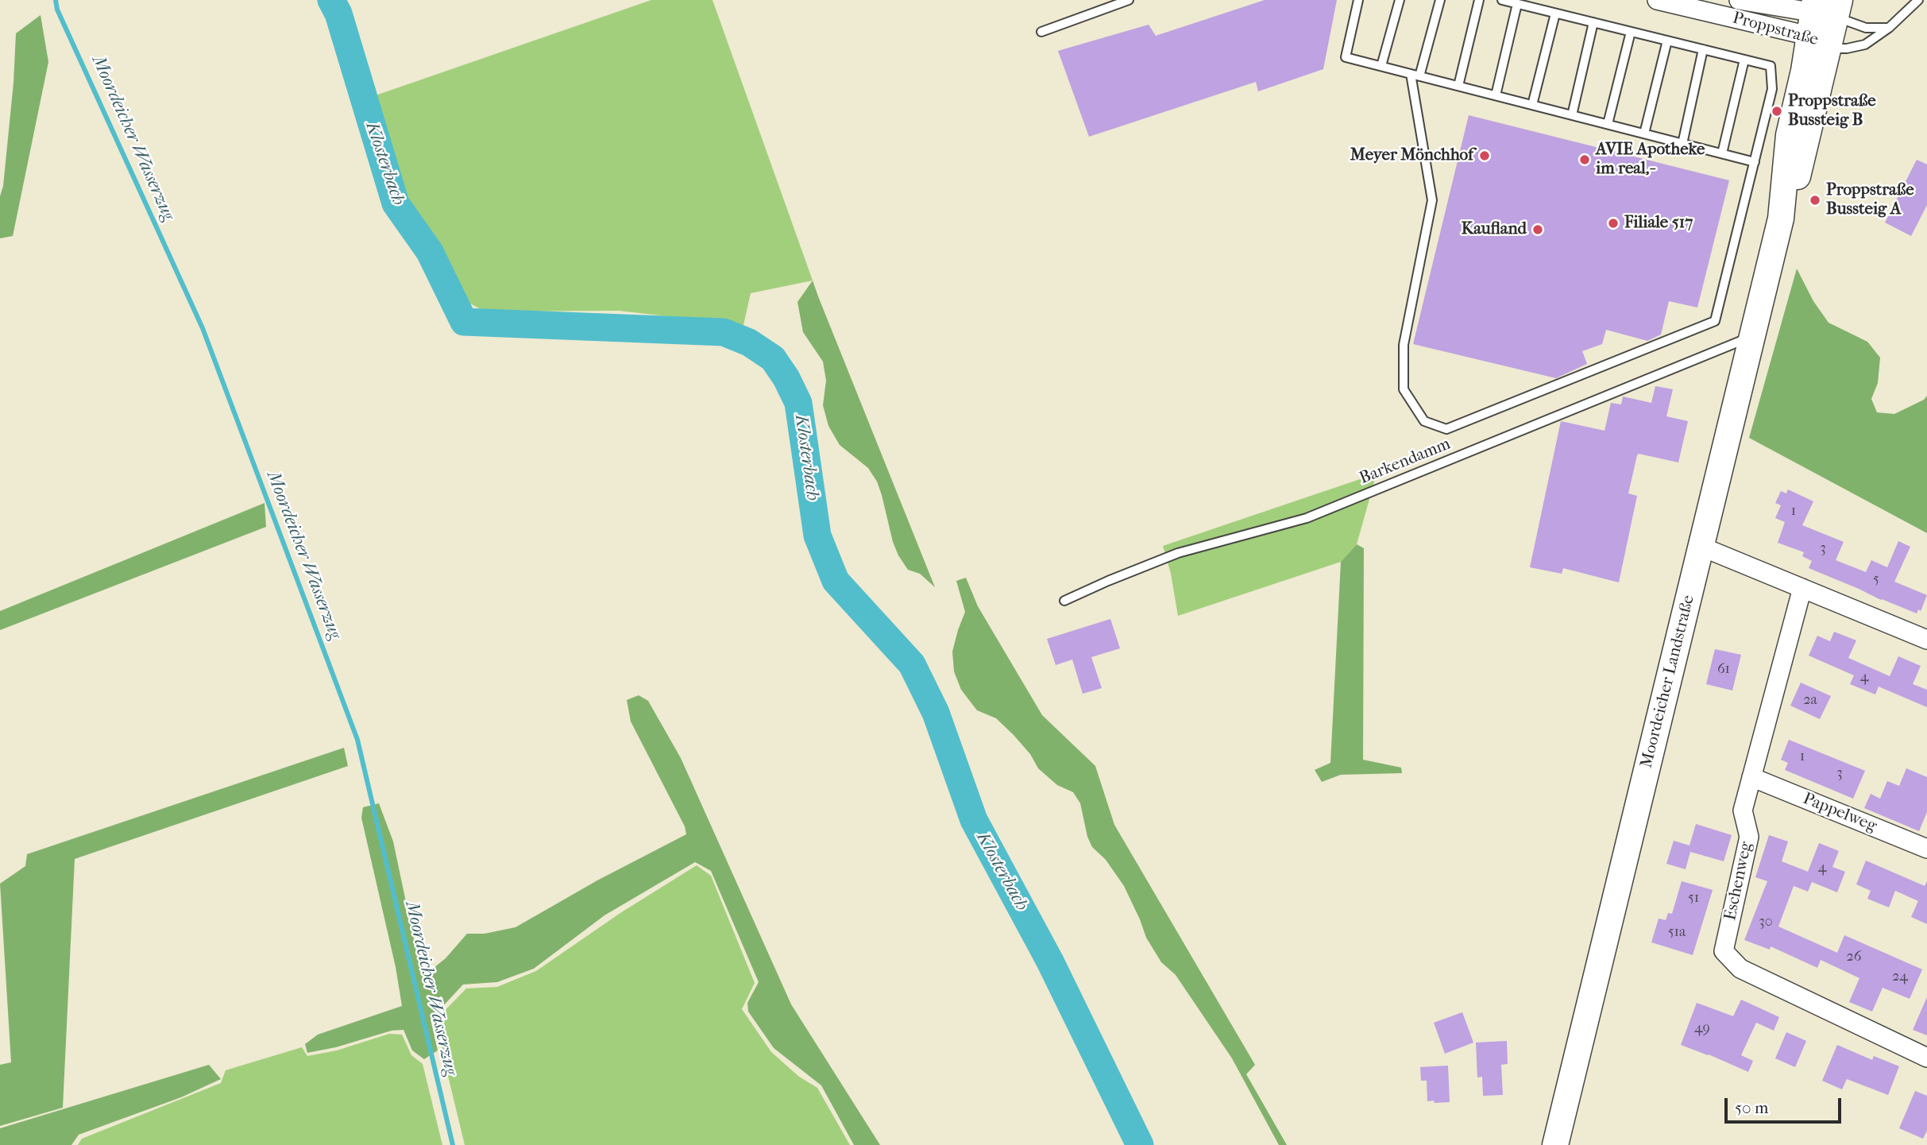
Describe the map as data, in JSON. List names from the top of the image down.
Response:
{
  "streets": {
    "main road": ["Moordeicher Landstraße"],
    "street": ["Proppstraße", "Pappelweg", "Eschenweg"],
    "lane": ["Barkendamm"]
  },
  "crossings": [
    ["Proppstraße", "Moordeicher Landstraße"],
    ["Barkendamm", "Moordeicher Landstraße"],
    ["Pappelweg", "Eschenweg"]
  ],
  "water": ["Moordeicher Wasserzug", "Klosterbach"],
  "places": [
    "Proppstraße Bussteig B",
    "Meyer Mönchhof",
    "AVIE Apotheke im real,-",
    "Proppstraße Bussteig A",
    "Filiale 517",
    "Kaufland"
  ],
  "house_numbers": [
    "1",
    "3",
    "5",
    "61",
    "4",
    "2a",
    "1",
    "3",
    "4",
    "51",
    "30",
    "51a",
    "26",
    "24",
    "49"
  ],
  "scale_bar": "50 m"
}
